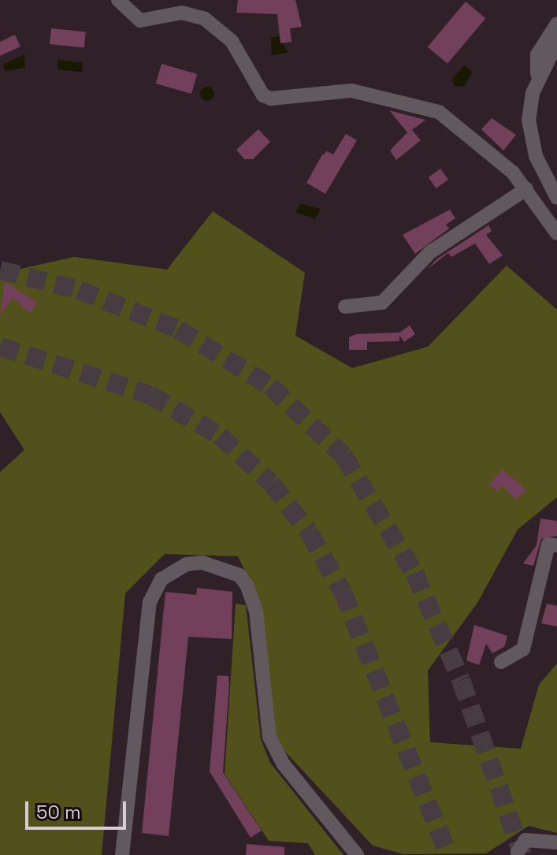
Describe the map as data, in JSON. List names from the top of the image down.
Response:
{
  "scale_bar": "50 m"
}
